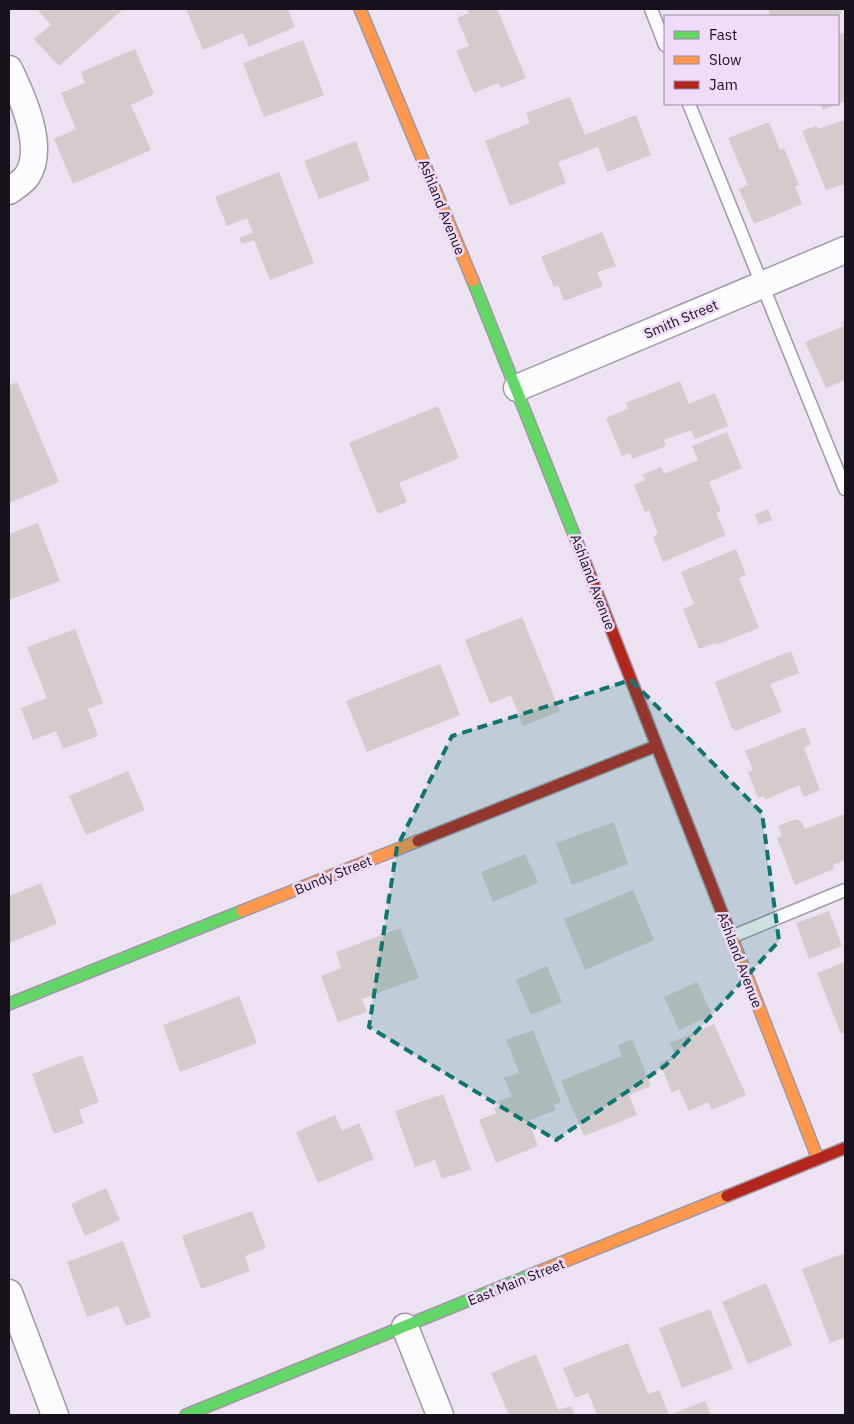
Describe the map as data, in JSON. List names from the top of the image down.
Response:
{
  "streets": {
    "street": [
      "Ashland Avenue",
      "Smith Street",
      "Bundy Street",
      "East Main Street"
    ]
  },
  "crossings": [
    ["Ashland Avenue", "Smith Street"],
    ["Ashland Avenue", "Bundy Street"],
    ["Ashland Avenue", "East Main Street"]
  ],
  "legend": ["Fast", "Slow", "Jam"]
}
